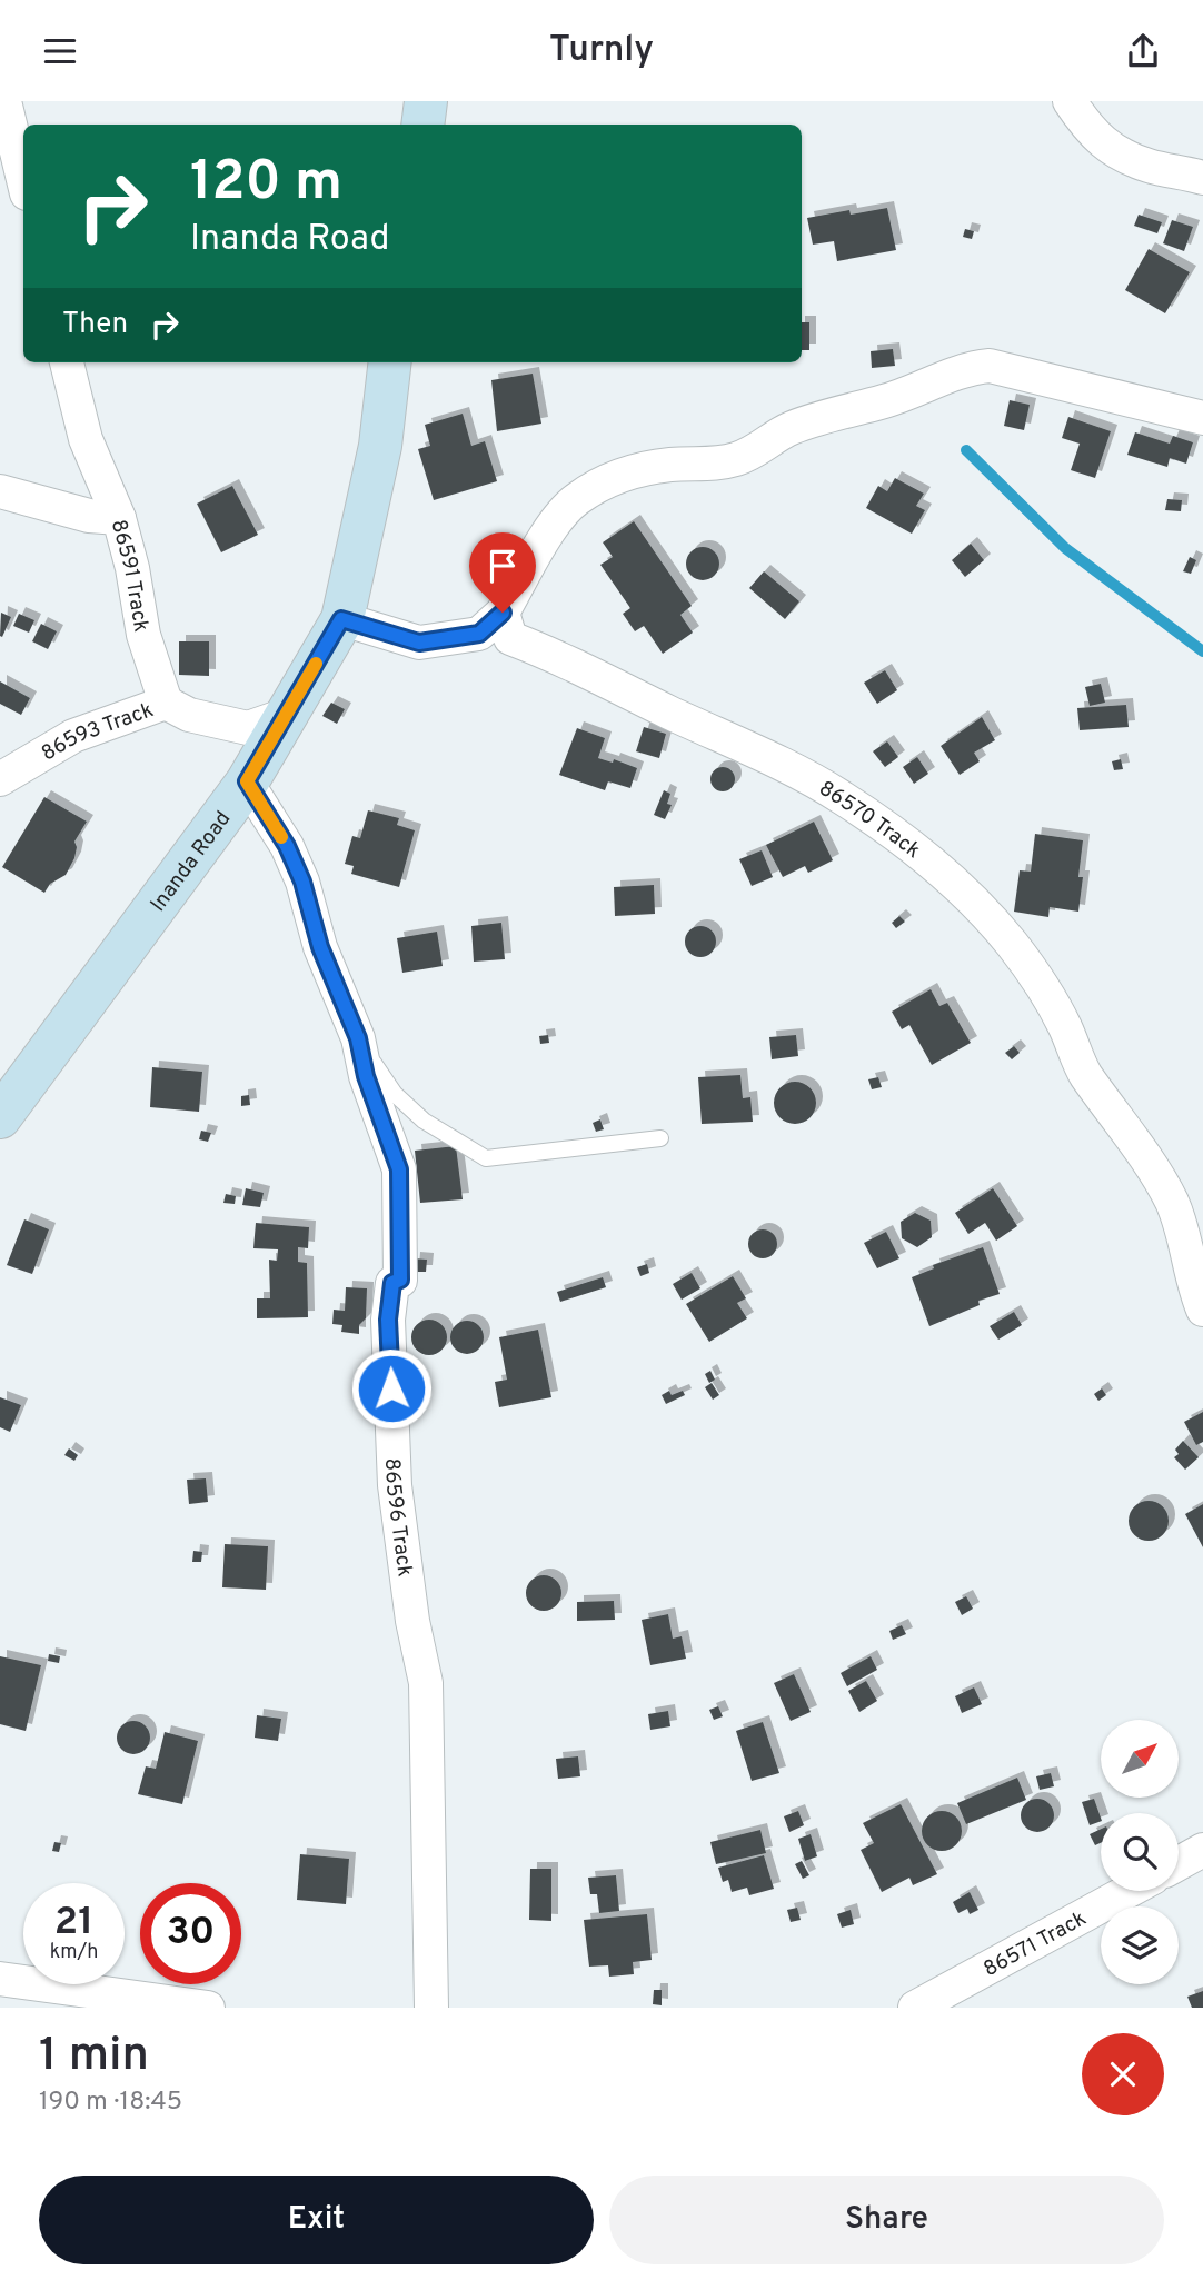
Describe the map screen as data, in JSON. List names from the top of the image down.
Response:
{
  "streets": {
    "street": [
      "86591 Track",
      "86593 Track",
      "86570 Track",
      "Inanda Road",
      "86596 Track",
      "86571 Track"
    ]
  },
  "crossings": [
    ["86591 Track", "86593 Track"],
    ["86593 Track", "Inanda Road"],
    ["Inanda Road", "86596 Track"]
  ],
  "north": "top right",
  "page": {
    "header": "Turnly",
    "turn": ["120 m", "Inanda Road"],
    "then": "Then",
    "speed": "21 km/h",
    "limit": "30",
    "heading": ["1 min", "190 m · 18:45"],
    "buttons": ["Exit", "Share"]
  }
}
